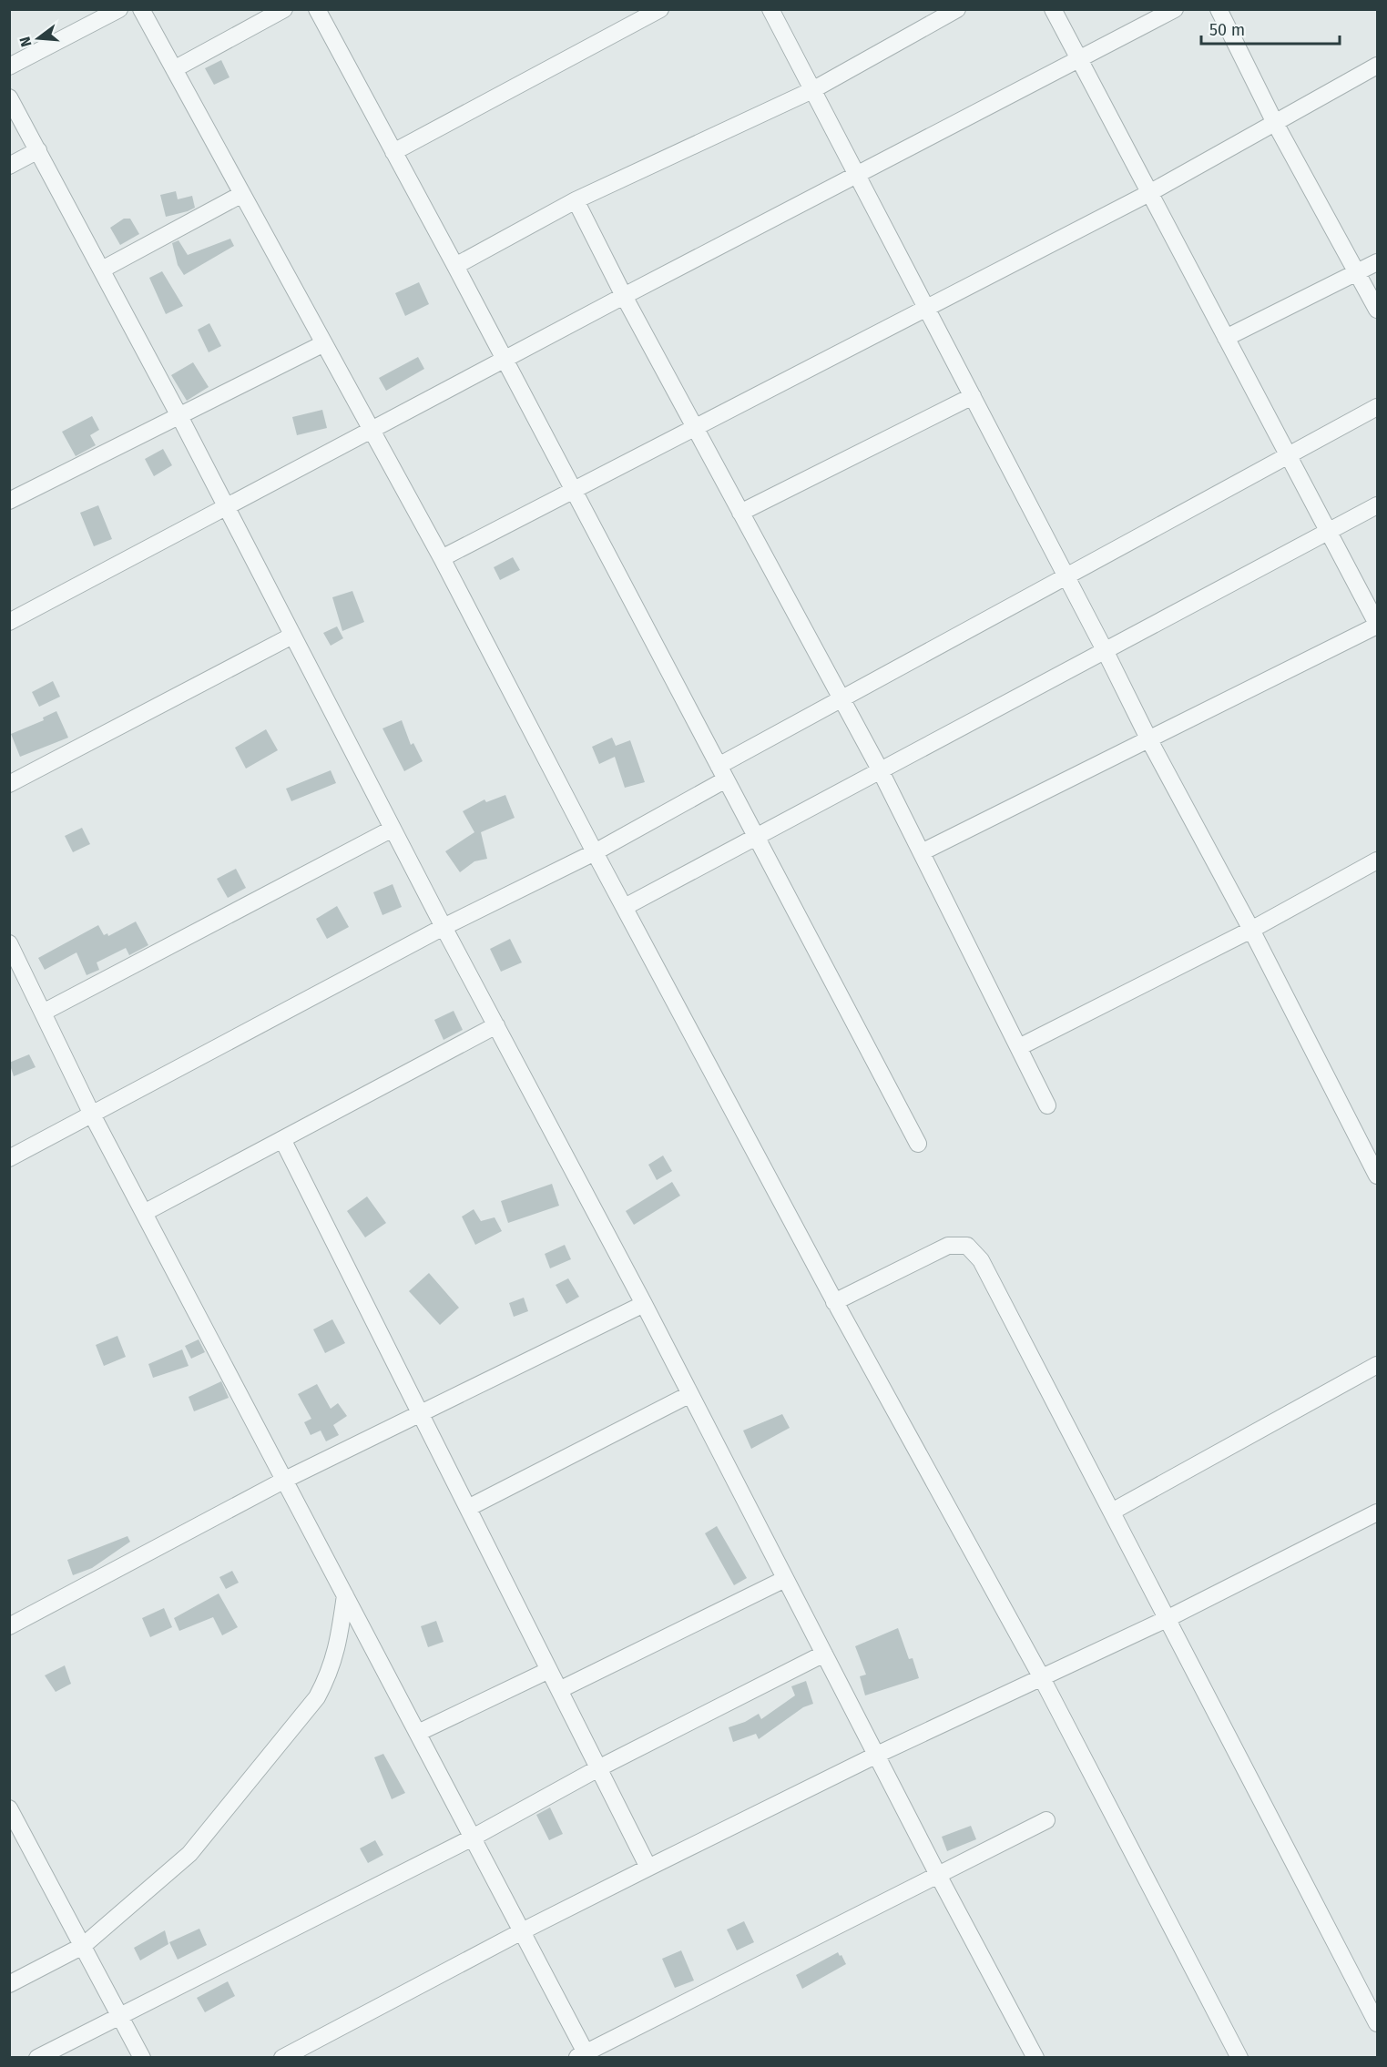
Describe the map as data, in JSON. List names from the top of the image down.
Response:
{
  "scale_bar": "50 m",
  "north": "left"
}
